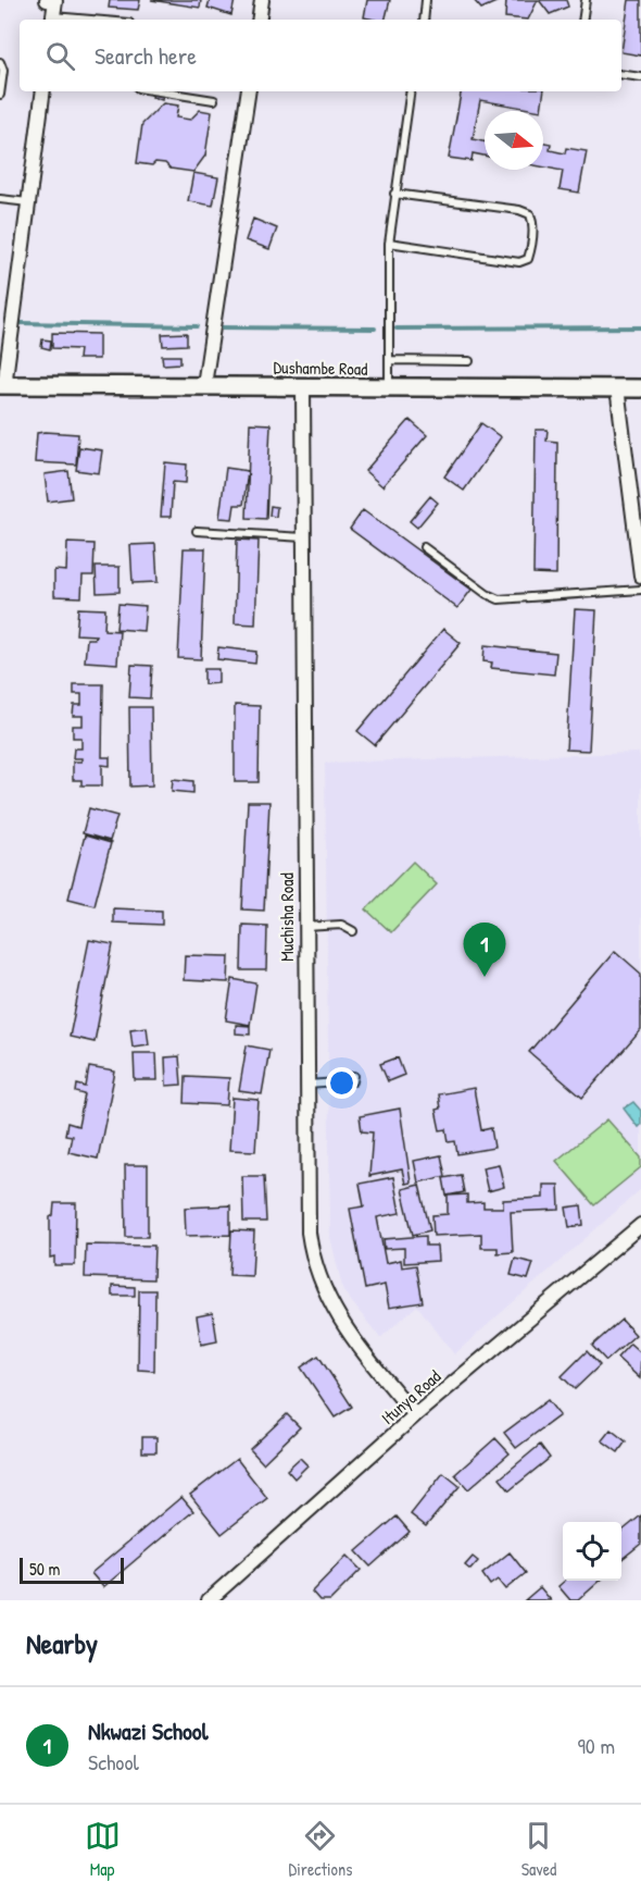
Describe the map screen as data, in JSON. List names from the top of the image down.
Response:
{
  "streets": {
    "street": ["Dushambe Road", "Muchisha Road", "Itunya Road"]
  },
  "crossings": [
    ["Dushambe Road", "Muchisha Road"],
    ["Muchisha Road", "Itunya Road"]
  ],
  "scale_bar": "50 m",
  "north": "right",
  "page": {
    "search": "Search here",
    "pins": "1",
    "scale": "50 m",
    "heading": "Nearby",
    "list": [
      {
        "mark": "1",
        "name": "Nkwazi School",
        "note": "School",
        "value": "90 m"
      }
    ],
    "nav": ["Map", "Directions", "Saved"]
  }
}
